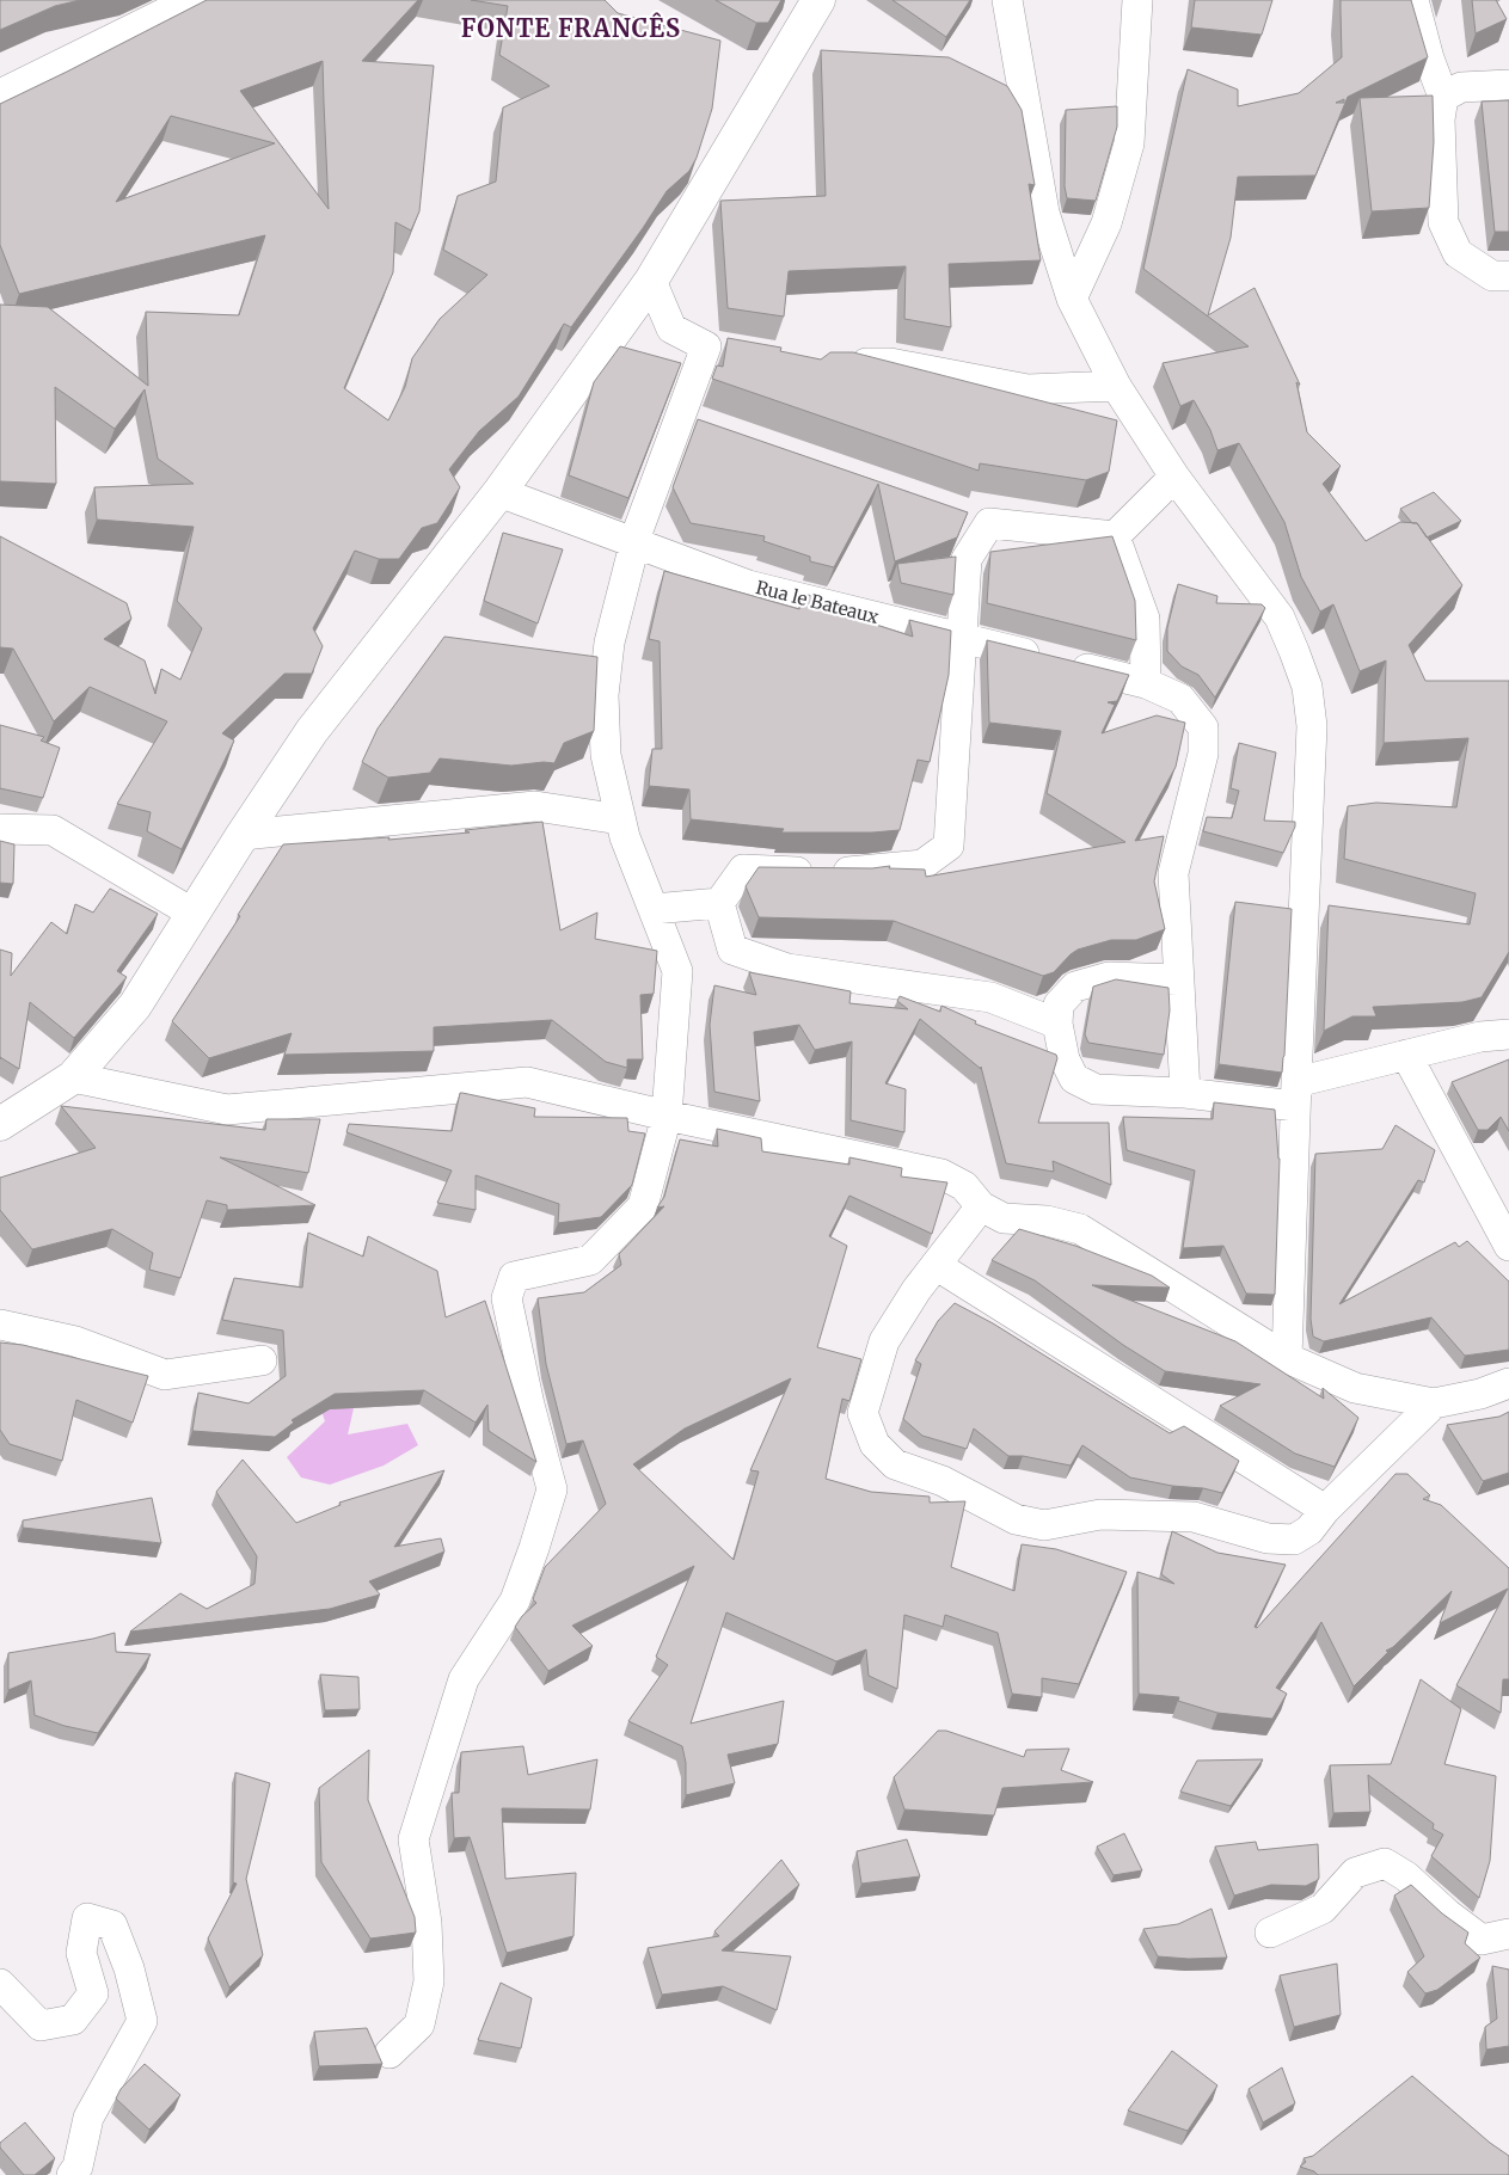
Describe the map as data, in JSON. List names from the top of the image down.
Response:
{
  "streets": {
    "street": ["Rua le Bateaux"]
  },
  "districts": ["FONTE FRANCÊS"]
}
